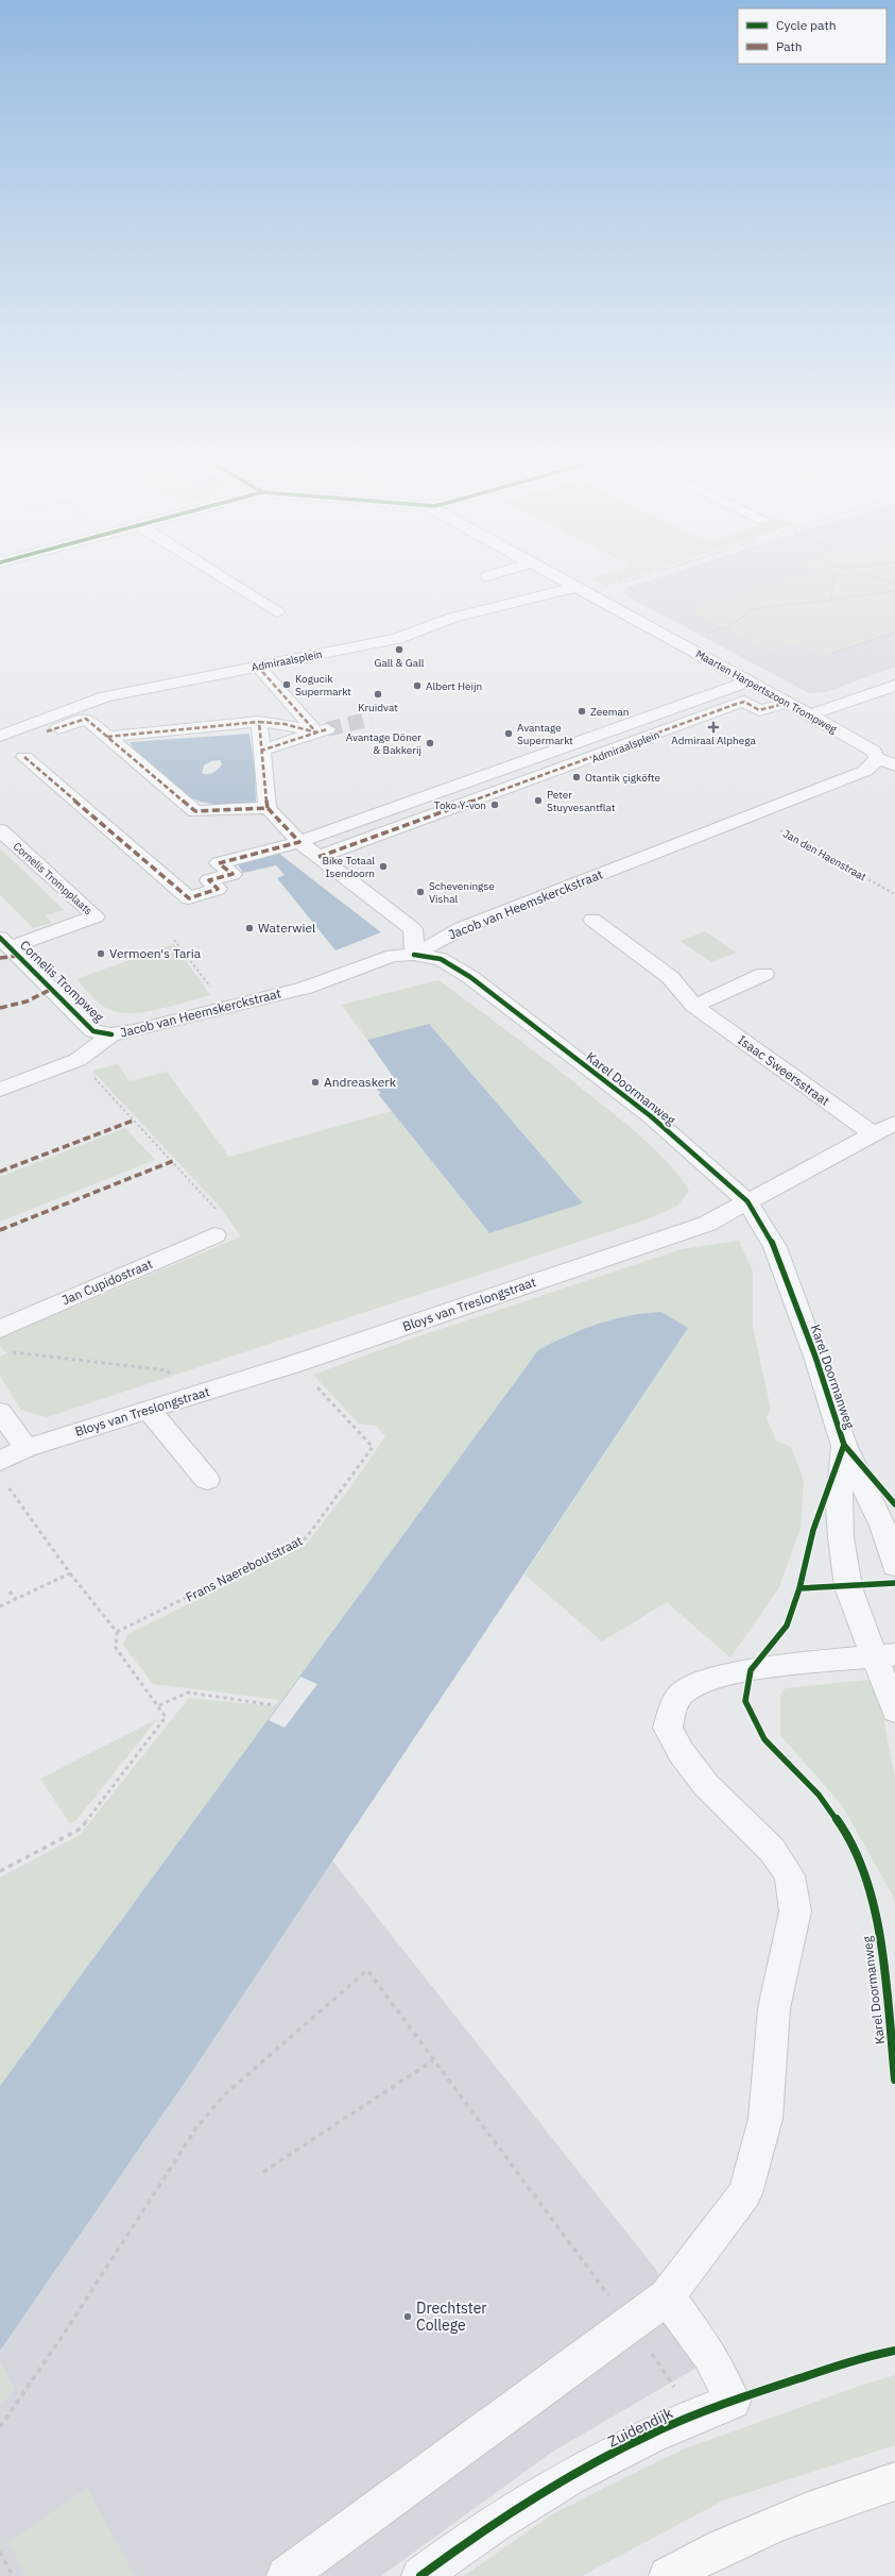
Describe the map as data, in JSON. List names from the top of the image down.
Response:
{
  "streets": {
    "street": [
      "Admiraalsplein",
      "Maarten Harpertszoon Trompweg",
      "Cornelis Trompplaats",
      "Jacob van Heemskerckstraat",
      "Cornelis Trompweg",
      "Isaac Sweersstraat",
      "Karel Doormanweg",
      "Jan Cupidostraat",
      "Bloys van Treslongstraat",
      "Zuidendijk"
    ],
    "path": ["Jan den Haenstraat", "Frans Naereboutstraat"]
  },
  "crossings": [
    ["Admiraalsplein", "Maarten Harpertszoon Trompweg"],
    ["Maarten Harpertszoon Trompweg", "Jacob van Heemskerckstraat"],
    ["Jan den Haenstraat", "Jacob van Heemskerckstraat"],
    ["Cornelis Trompplaats", "Cornelis Trompweg"],
    ["Jacob van Heemskerckstraat", "Cornelis Trompweg"],
    ["Jacob van Heemskerckstraat", "Karel Doormanweg"],
    ["Isaac Sweersstraat", "Bloys van Treslongstraat"],
    ["Karel Doormanweg", "Bloys van Treslongstraat"],
    ["Bloys van Treslongstraat", "Frans Naereboutstraat"]
  ],
  "places": {
    "other": [
      "Gall & Gall",
      "Kogucik Supermarkt",
      "Albert Heijn",
      "Kruidvat",
      "Zeeman",
      "Avantage Supermarkt",
      "Avantage Döner & Bakkerij",
      "Otantik çigköfte",
      "Peter Stuyvesantflat",
      "Toko Y-von",
      "Bike Totaal Isendoorn",
      "Scheveningse Vishal",
      "Waterwiel",
      "Vermoen's Taria",
      "Andreaskerk",
      "Drechtster College"
    ],
    "health": ["Admiraal Alphega"]
  },
  "legend": ["Cycle path", "Path"]
}
